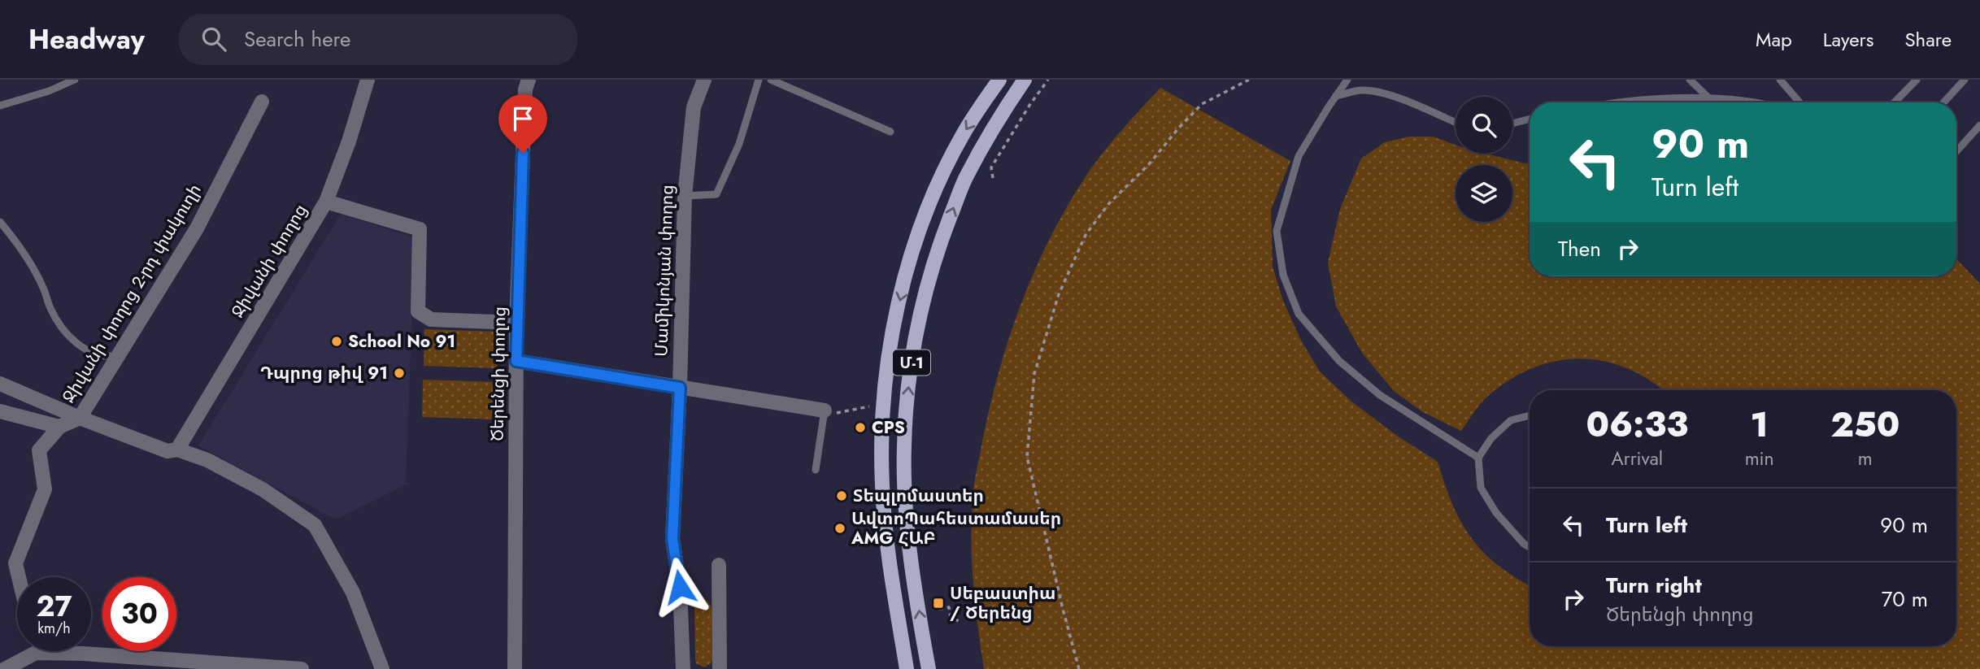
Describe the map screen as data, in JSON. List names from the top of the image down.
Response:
{
  "streets": {
    "main road": ["Մ-1"],
    "street": [
      "Ջիվանի փողոց",
      "Մամիկոնյան փողոց",
      "Ջիվանի փողոց 2-րդ փակուղի",
      "Ծերենցի փողոց"
    ]
  },
  "places": {
    "other": [
      "School No 91",
      "Դպրոց թիվ 91",
      "CPS",
      "Տեպլոմաստեր",
      "ԱվտոՊահեստամասեր AMG ՀԱԲ"
    ],
    "transit": ["Սեբաստիա / Ծերենց"]
  },
  "page": {
    "header": "Headway",
    "search": "Search here",
    "nav": ["Map", "Layers", "Share"],
    "turn": ["90 m", "Turn left"],
    "then": "Then",
    "eta": [
      "06:33",
      "Arrival",
      "1",
      "min",
      "250",
      "m"
    ],
    "list": [
      {
        "name": "Turn left",
        "value": "90 m"
      },
      {
        "name": "Turn right",
        "note": "Ծերենցի փողոց",
        "value": "70 m"
      }
    ],
    "speed": "27 km/h",
    "limit": "30"
  }
}
